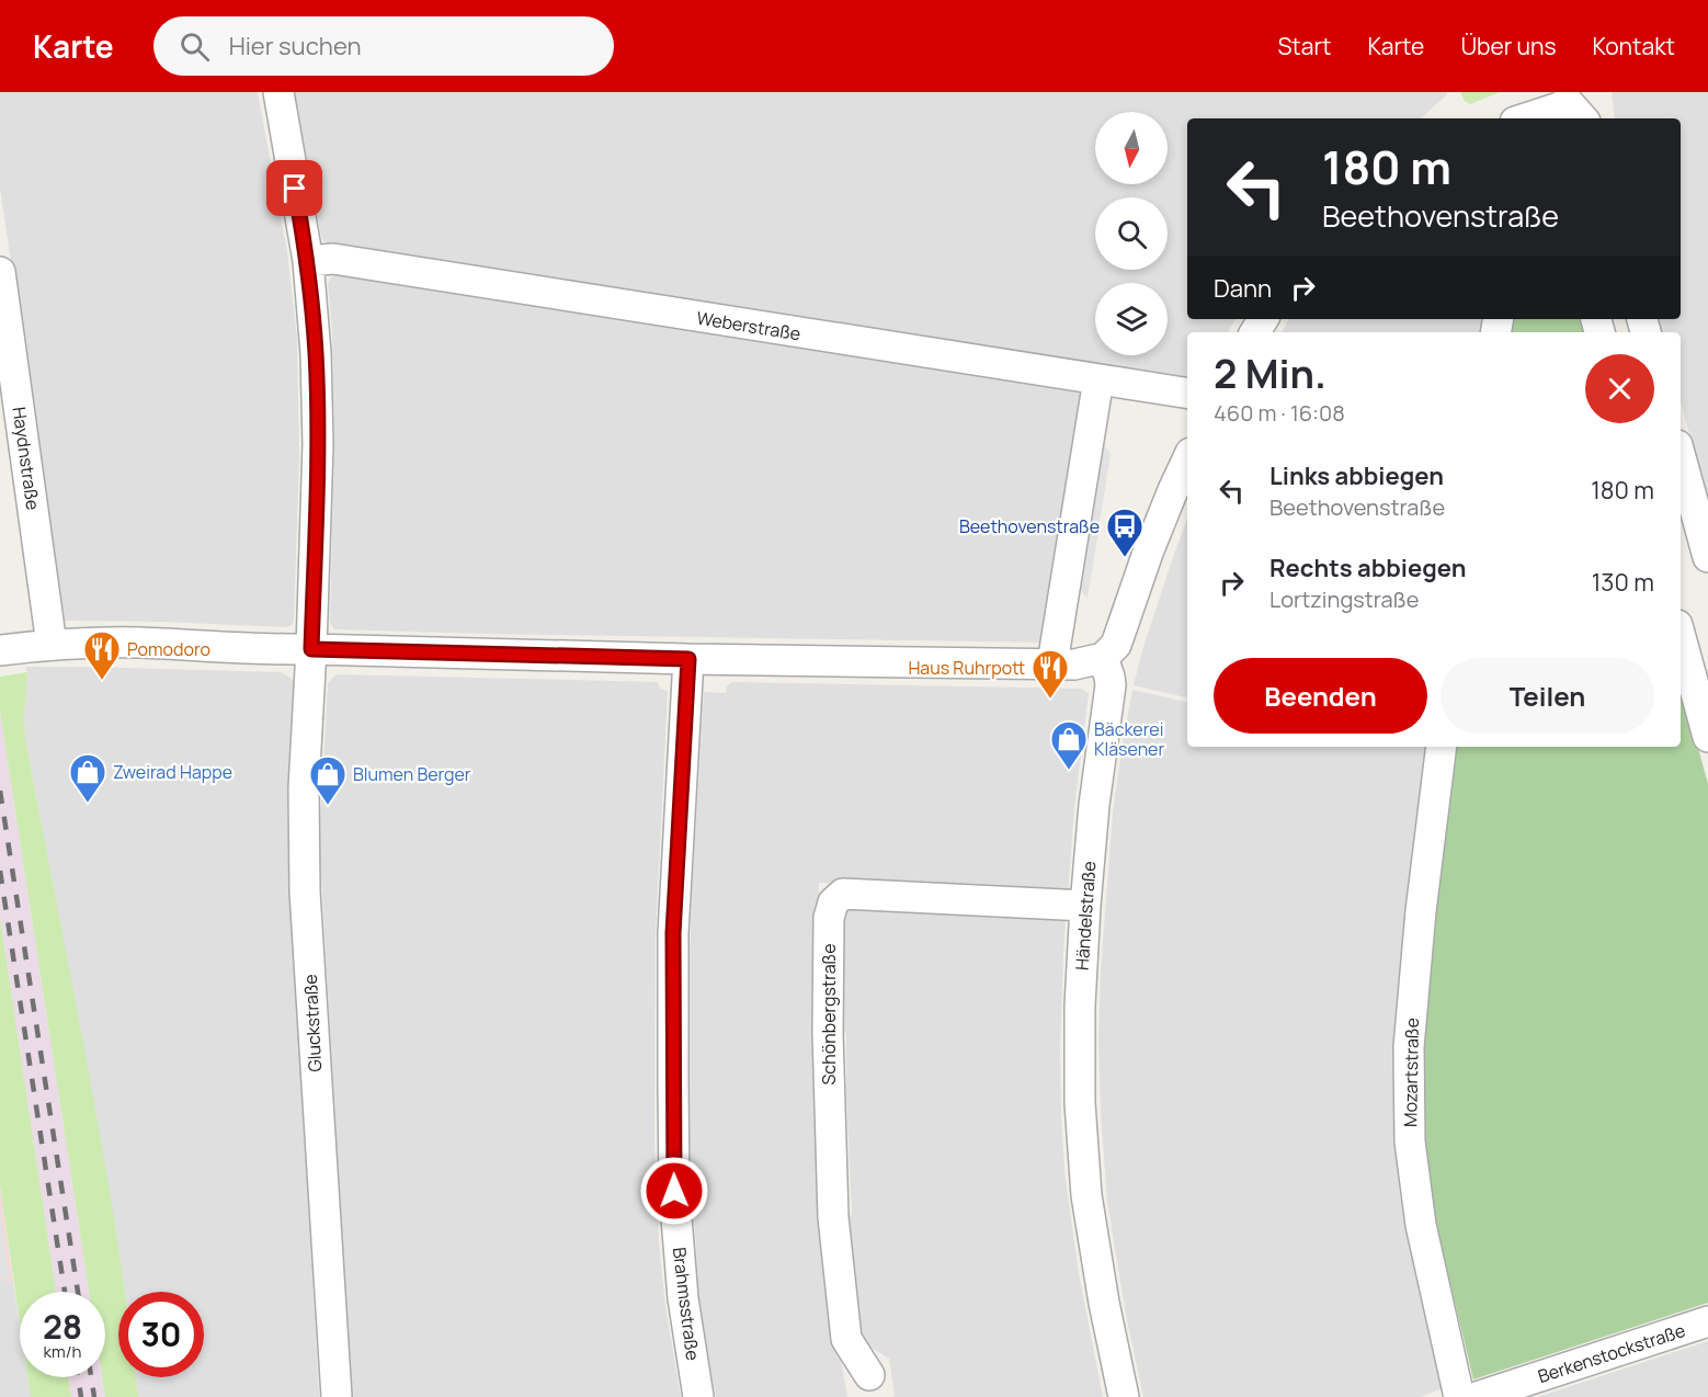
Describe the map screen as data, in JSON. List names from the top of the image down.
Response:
{
  "streets": {
    "street": [
      "Weberstraße",
      "Haydnstraße",
      "Händelstraße",
      "Schönbergstraße",
      "Gluckstraße",
      "Mozartstraße",
      "Brahmsstraße",
      "Berkenstockstraße"
    ]
  },
  "crossings": [
    ["Weberstraße", "Gluckstraße"],
    ["Händelstraße", "Schönbergstraße"]
  ],
  "places": {
    "bus stop": ["Beethovenstraße"],
    "restaurant": ["Pomodoro", "Haus Ruhrpott"],
    "shop": ["Bäckerei Kläsener", "Zweirad Happe", "Blumen Berger"]
  },
  "north": "bottom",
  "page": {
    "header": "Karte",
    "search": "Hier suchen",
    "nav": [
      "Start",
      "Karte",
      "Über uns",
      "Kontakt"
    ],
    "turn": ["180 m", "Beethovenstraße"],
    "then": "Dann",
    "heading": ["2 Min.", "460 m · 16:08"],
    "list": [
      {
        "name": "Links abbiegen",
        "note": "Beethovenstraße",
        "value": "180 m"
      },
      {
        "name": "Rechts abbiegen",
        "note": "Lortzingstraße",
        "value": "130 m"
      }
    ],
    "buttons": ["Beenden", "Teilen"],
    "speed": "28 km/h",
    "limit": "30"
  }
}
